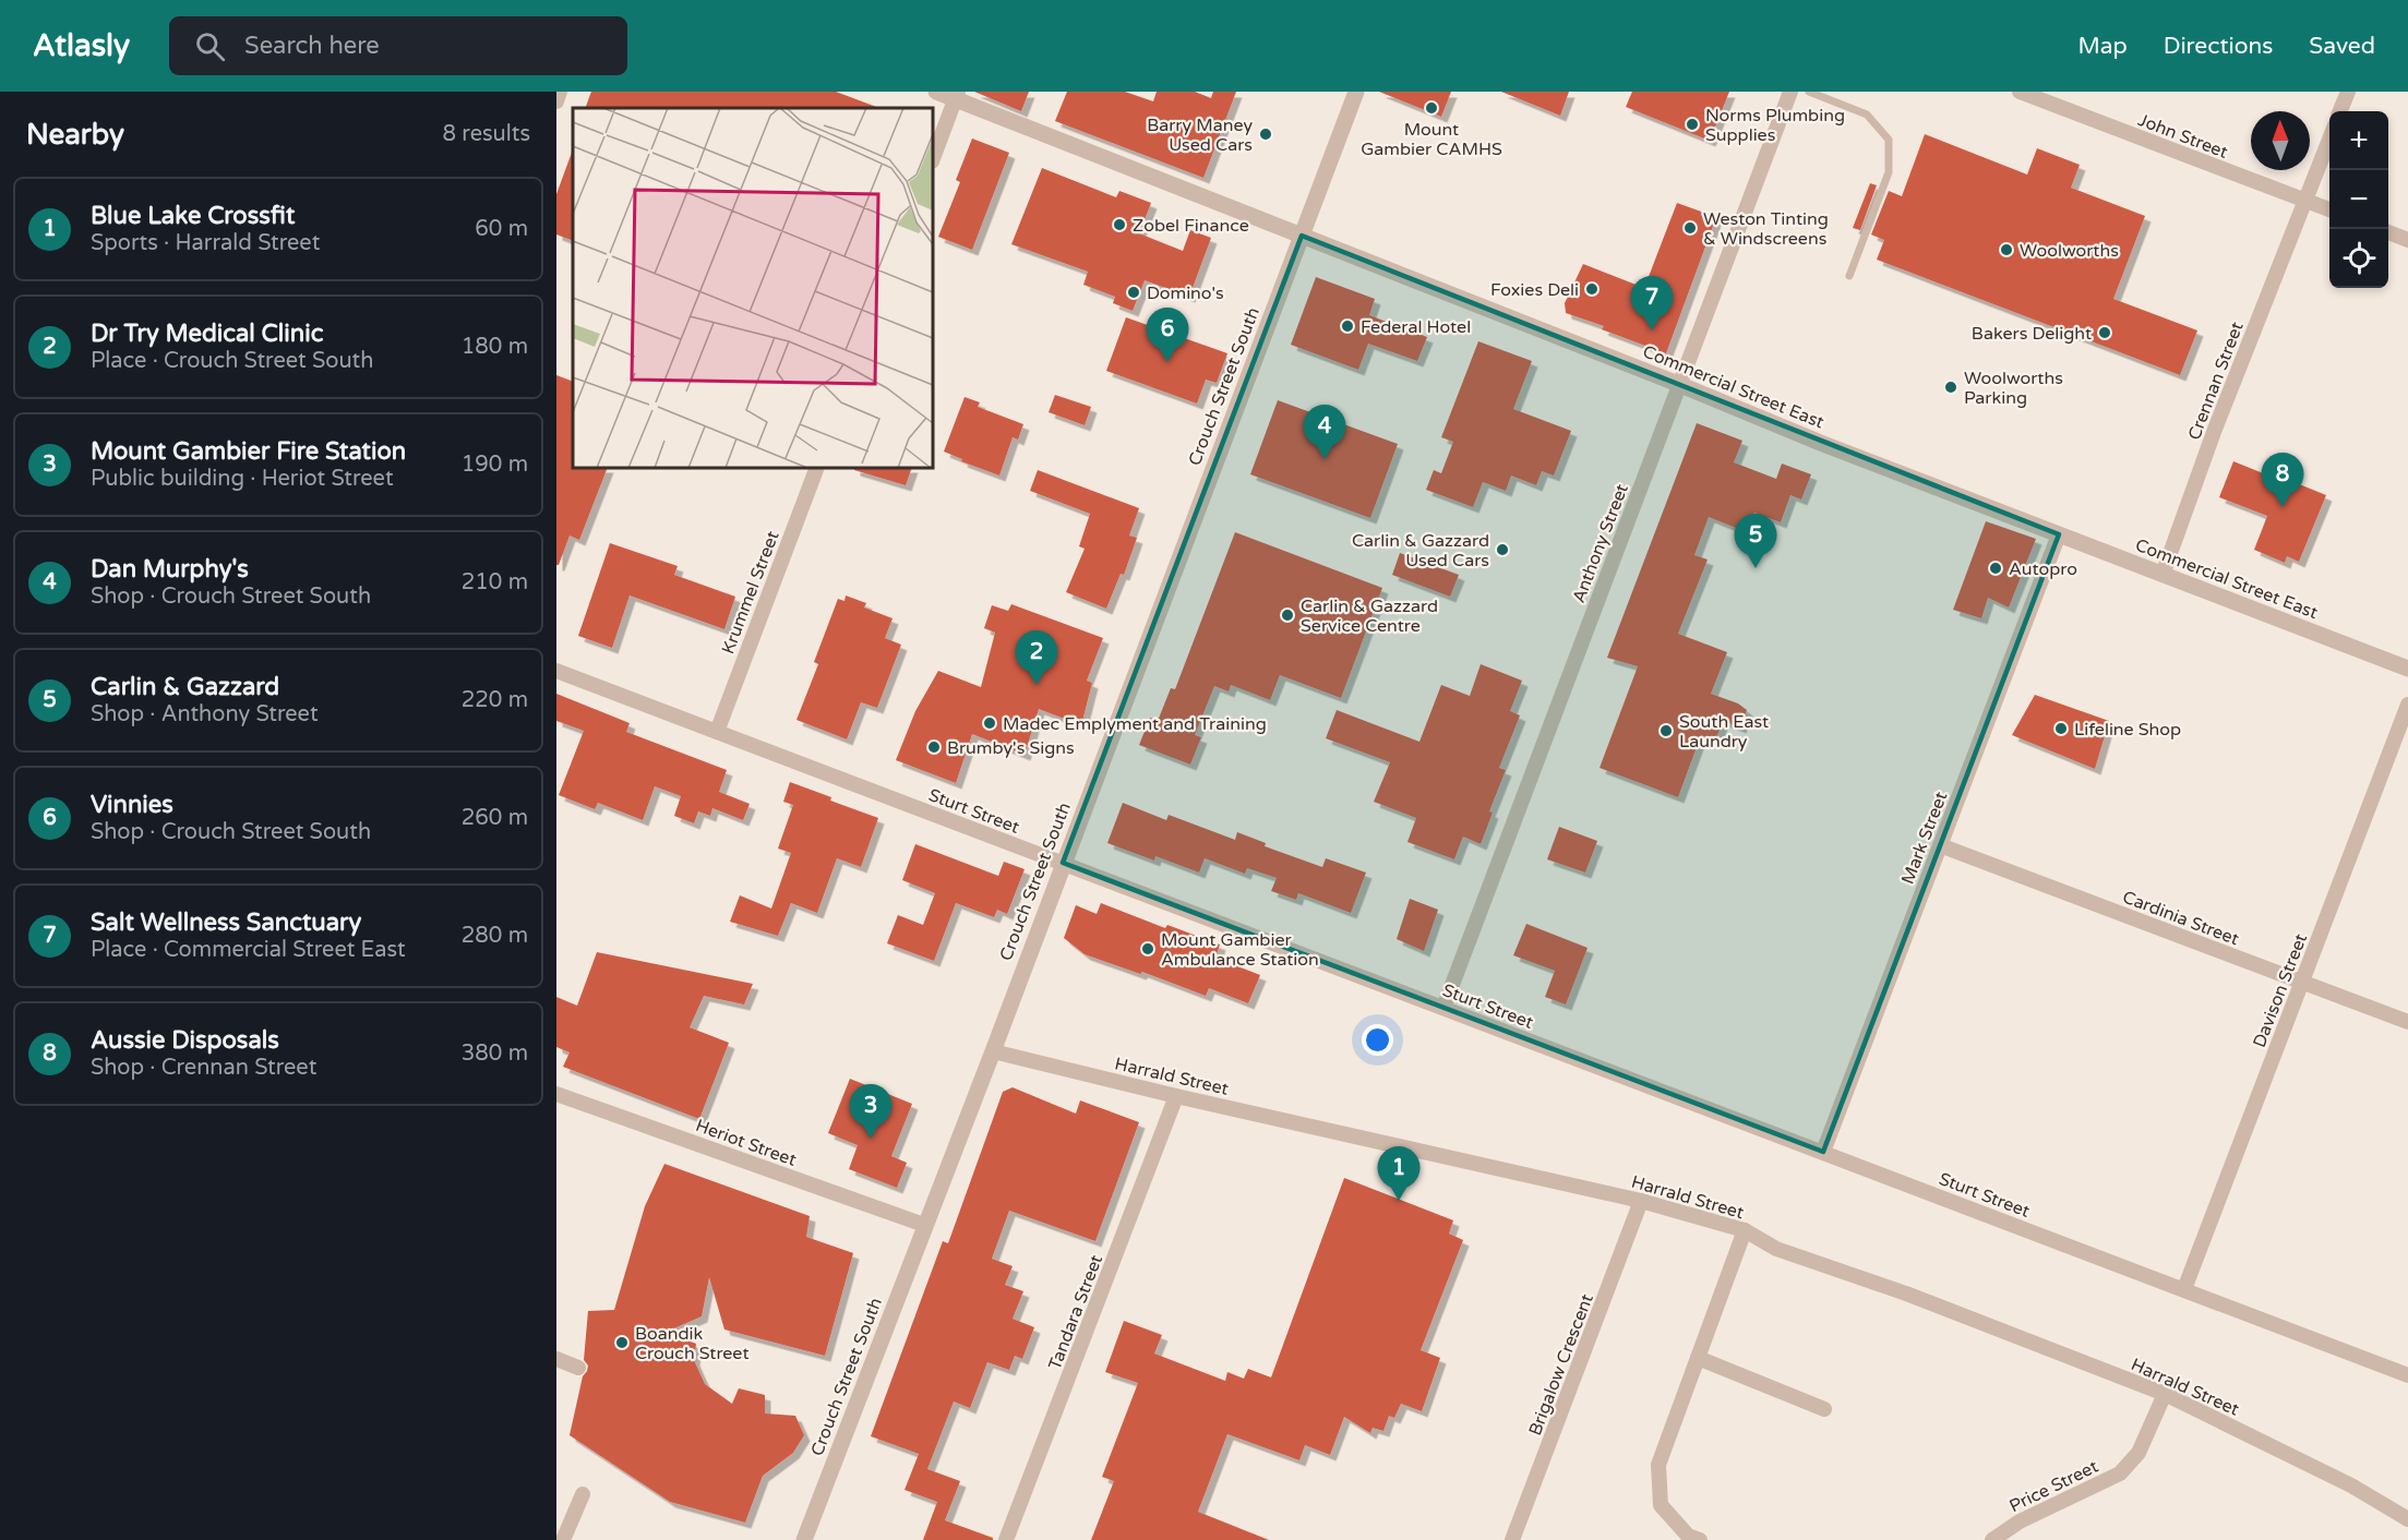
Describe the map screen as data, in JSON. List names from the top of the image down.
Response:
{
  "streets": {
    "street": [
      "John Street",
      "Crennan Street",
      "Crouch Street South",
      "Commercial Street East",
      "Anthony Street",
      "Krummel Street",
      "Sturt Street",
      "Mark Street",
      "Cardinia Street",
      "Davison Street",
      "Harrald Street",
      "Heriot Street",
      "Tandara Street",
      "Brigalow Crescent",
      "Price Street"
    ]
  },
  "crossings": [
    ["John Street", "Crennan Street"],
    ["Crennan Street", "Commercial Street East"],
    ["Crouch Street South", "Commercial Street East"],
    ["Crouch Street South", "Sturt Street"],
    ["Crouch Street South", "Harrald Street"],
    ["Crouch Street South", "Heriot Street"],
    ["Commercial Street East", "Anthony Street"],
    ["Commercial Street East", "Mark Street"],
    ["Anthony Street", "Sturt Street"],
    ["Krummel Street", "Sturt Street"],
    ["Sturt Street", "Mark Street"],
    ["Sturt Street", "Davison Street"],
    ["Mark Street", "Cardinia Street"],
    ["Cardinia Street", "Davison Street"],
    ["Harrald Street", "Tandara Street"],
    ["Harrald Street", "Brigalow Crescent"],
    ["Harrald Street", "Price Street"]
  ],
  "places": [
    "Mount Gambier CAMHS",
    "Norms Plumbing Supplies",
    "Barry Maney Used Cars",
    "Zobel Finance",
    "Weston Tinting & Windscreens",
    "Woolworths",
    "Foxies Deli",
    "Domino's",
    "Federal Hotel",
    "Bakers Delight",
    "Woolworths Parking",
    "Carlin & Gazzard Used Cars",
    "Autopro",
    "Carlin & Gazzard Service Centre",
    "Madec Emplyment and Training",
    "Lifeline Shop",
    "South East Laundry",
    "Brumby's Signs",
    "Mount Gambier Ambulance Station",
    "Boandik Crouch Street"
  ],
  "north": "top",
  "page": {
    "header": "Atlasly",
    "search": "Search here",
    "nav": ["Map", "Directions", "Saved"],
    "heading": ["Nearby", "8 results"],
    "map_buttons": ["+", "−"],
    "list": [
      {
        "mark": "1",
        "name": "Blue Lake Crossfit",
        "note": "Sports · Harrald Street",
        "value": "60 m"
      },
      {
        "mark": "2",
        "name": "Dr Try Medical Clinic",
        "note": "Place · Crouch Street South",
        "value": "180 m"
      },
      {
        "mark": "3",
        "name": "Mount Gambier Fire Station",
        "note": "Public building · Heriot Street",
        "value": "190 m"
      },
      {
        "mark": "4",
        "name": "Dan Murphy's",
        "note": "Shop · Crouch Street South",
        "value": "210 m"
      },
      {
        "mark": "5",
        "name": "Carlin & Gazzard",
        "note": "Shop · Anthony Street",
        "value": "220 m"
      },
      {
        "mark": "6",
        "name": "Vinnies",
        "note": "Shop · Crouch Street South",
        "value": "260 m"
      },
      {
        "mark": "7",
        "name": "Salt Wellness Sanctuary",
        "note": "Place · Commercial Street East",
        "value": "280 m"
      },
      {
        "mark": "8",
        "name": "Aussie Disposals",
        "note": "Shop · Crennan Street",
        "value": "380 m"
      }
    ],
    "pins": [
      "7",
      "6",
      "4",
      "8",
      "5",
      "2",
      "3",
      "1"
    ]
  }
}
